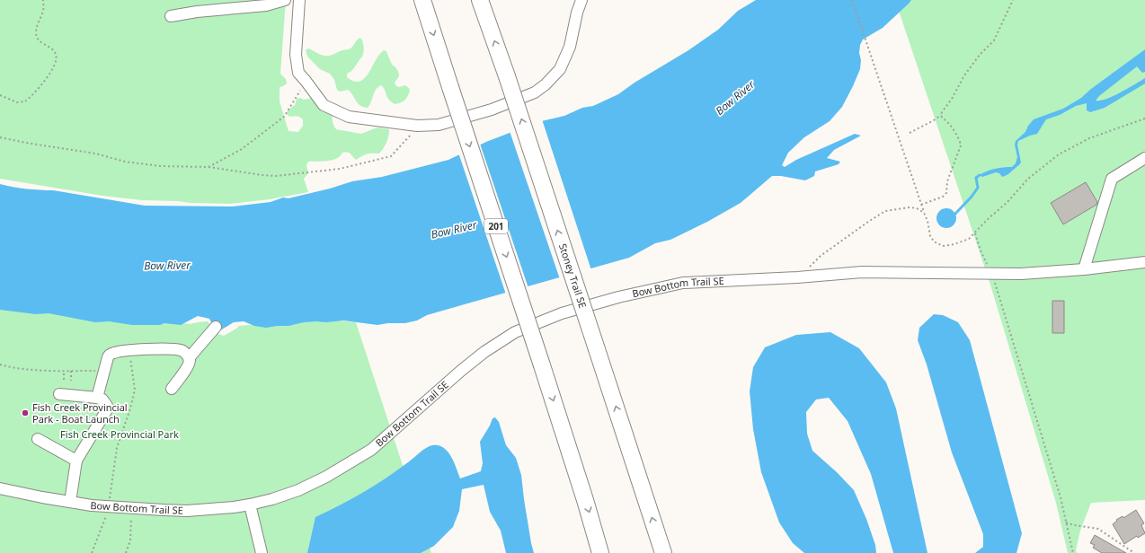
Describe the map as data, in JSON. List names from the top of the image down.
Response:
{
  "streets": {
    "highway": ["201", "Stoney Trail SE"],
    "street": ["Bow Bottom Trail SE"]
  },
  "water": ["Bow River"],
  "parks": ["Fish Creek Provincial Park"],
  "places": ["Fish Creek Provincial Park - Boat Launch"]
}
